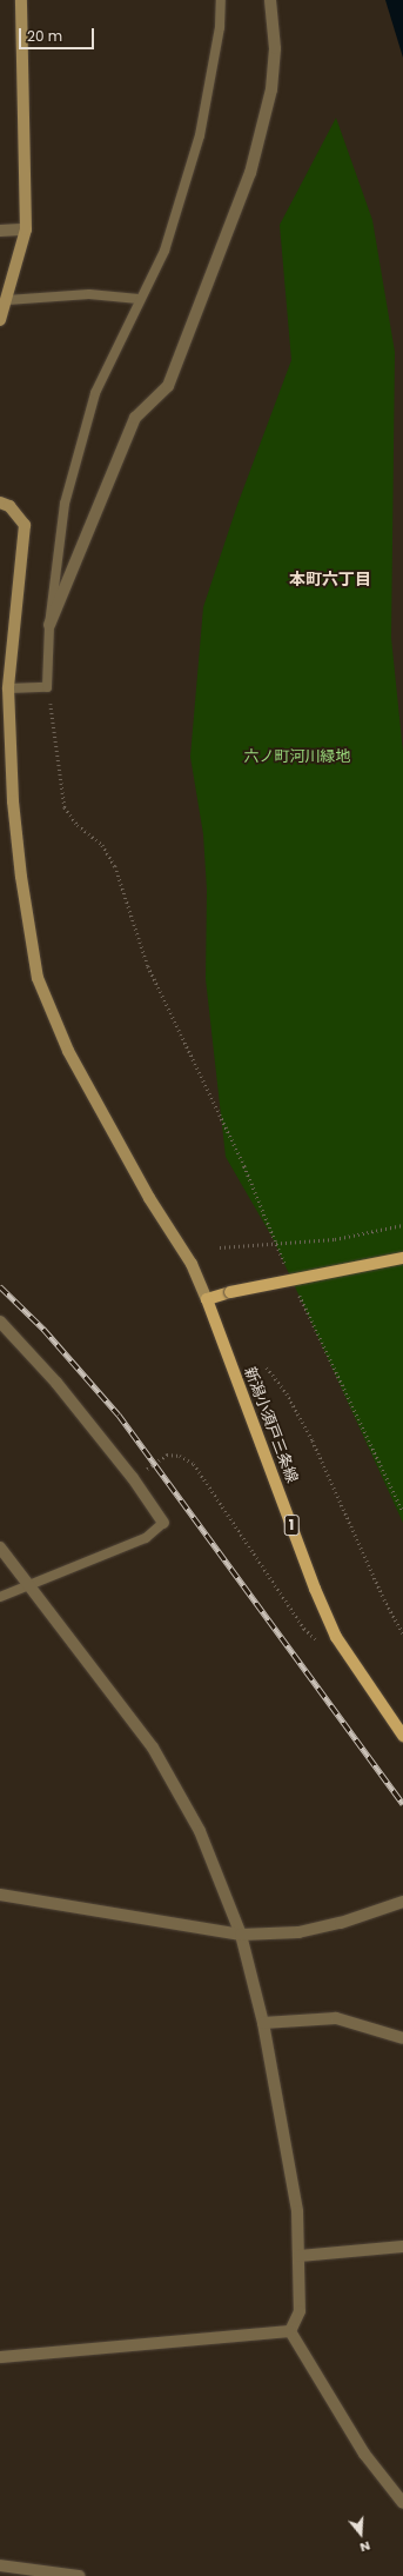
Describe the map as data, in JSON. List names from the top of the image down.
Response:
{
  "streets": {
    "main road": ["新潟小須戸三条線", "1"]
  },
  "districts": ["本町六丁目"],
  "parks": ["六ノ町河川緑地"],
  "scale_bar": "20 m",
  "north": "bottom"
}
